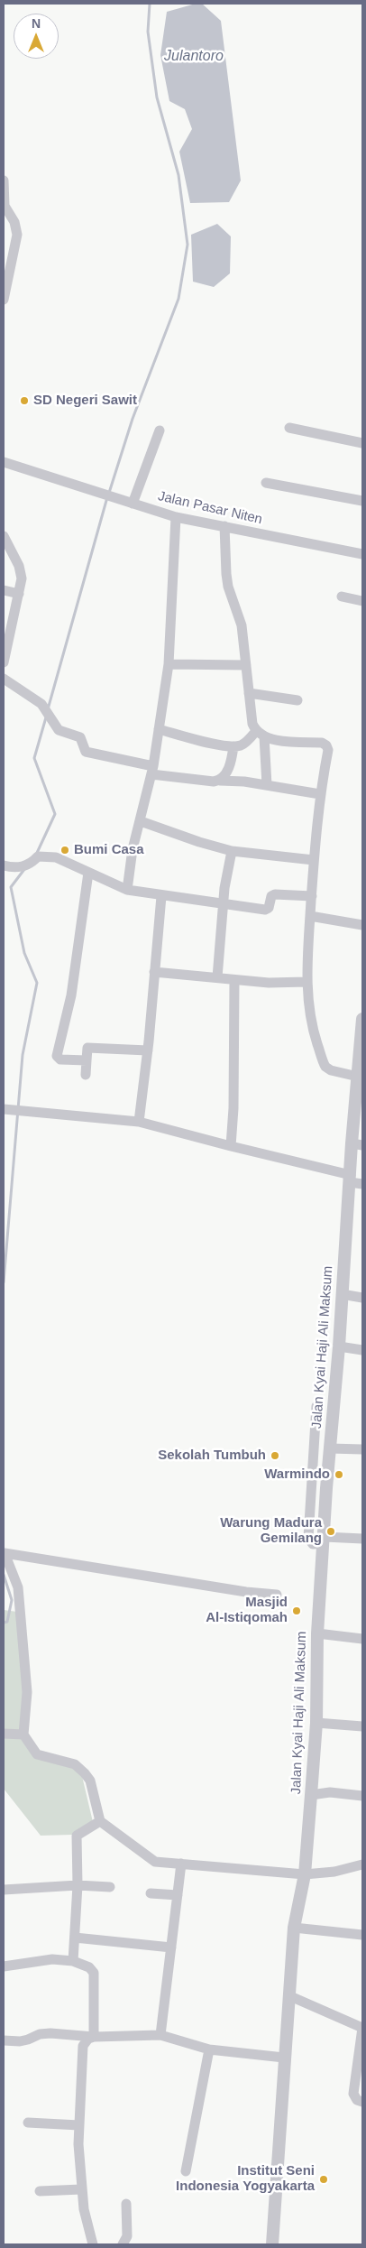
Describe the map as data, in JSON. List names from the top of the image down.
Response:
{
  "streets": {
    "street": ["Jalan Pasar Niten", "Jalan Kyai Haji Ali Maksum"]
  },
  "water": ["Julantoro"],
  "places": [
    "SD Negeri Sawit",
    "Bumi Casa",
    "Sekolah Tumbuh",
    "Warmindo",
    "Warung Madura Gemilang",
    "Masjid Al-Istiqomah",
    "Institut Seni Indonesia Yogyakarta"
  ],
  "north": "top"
}
